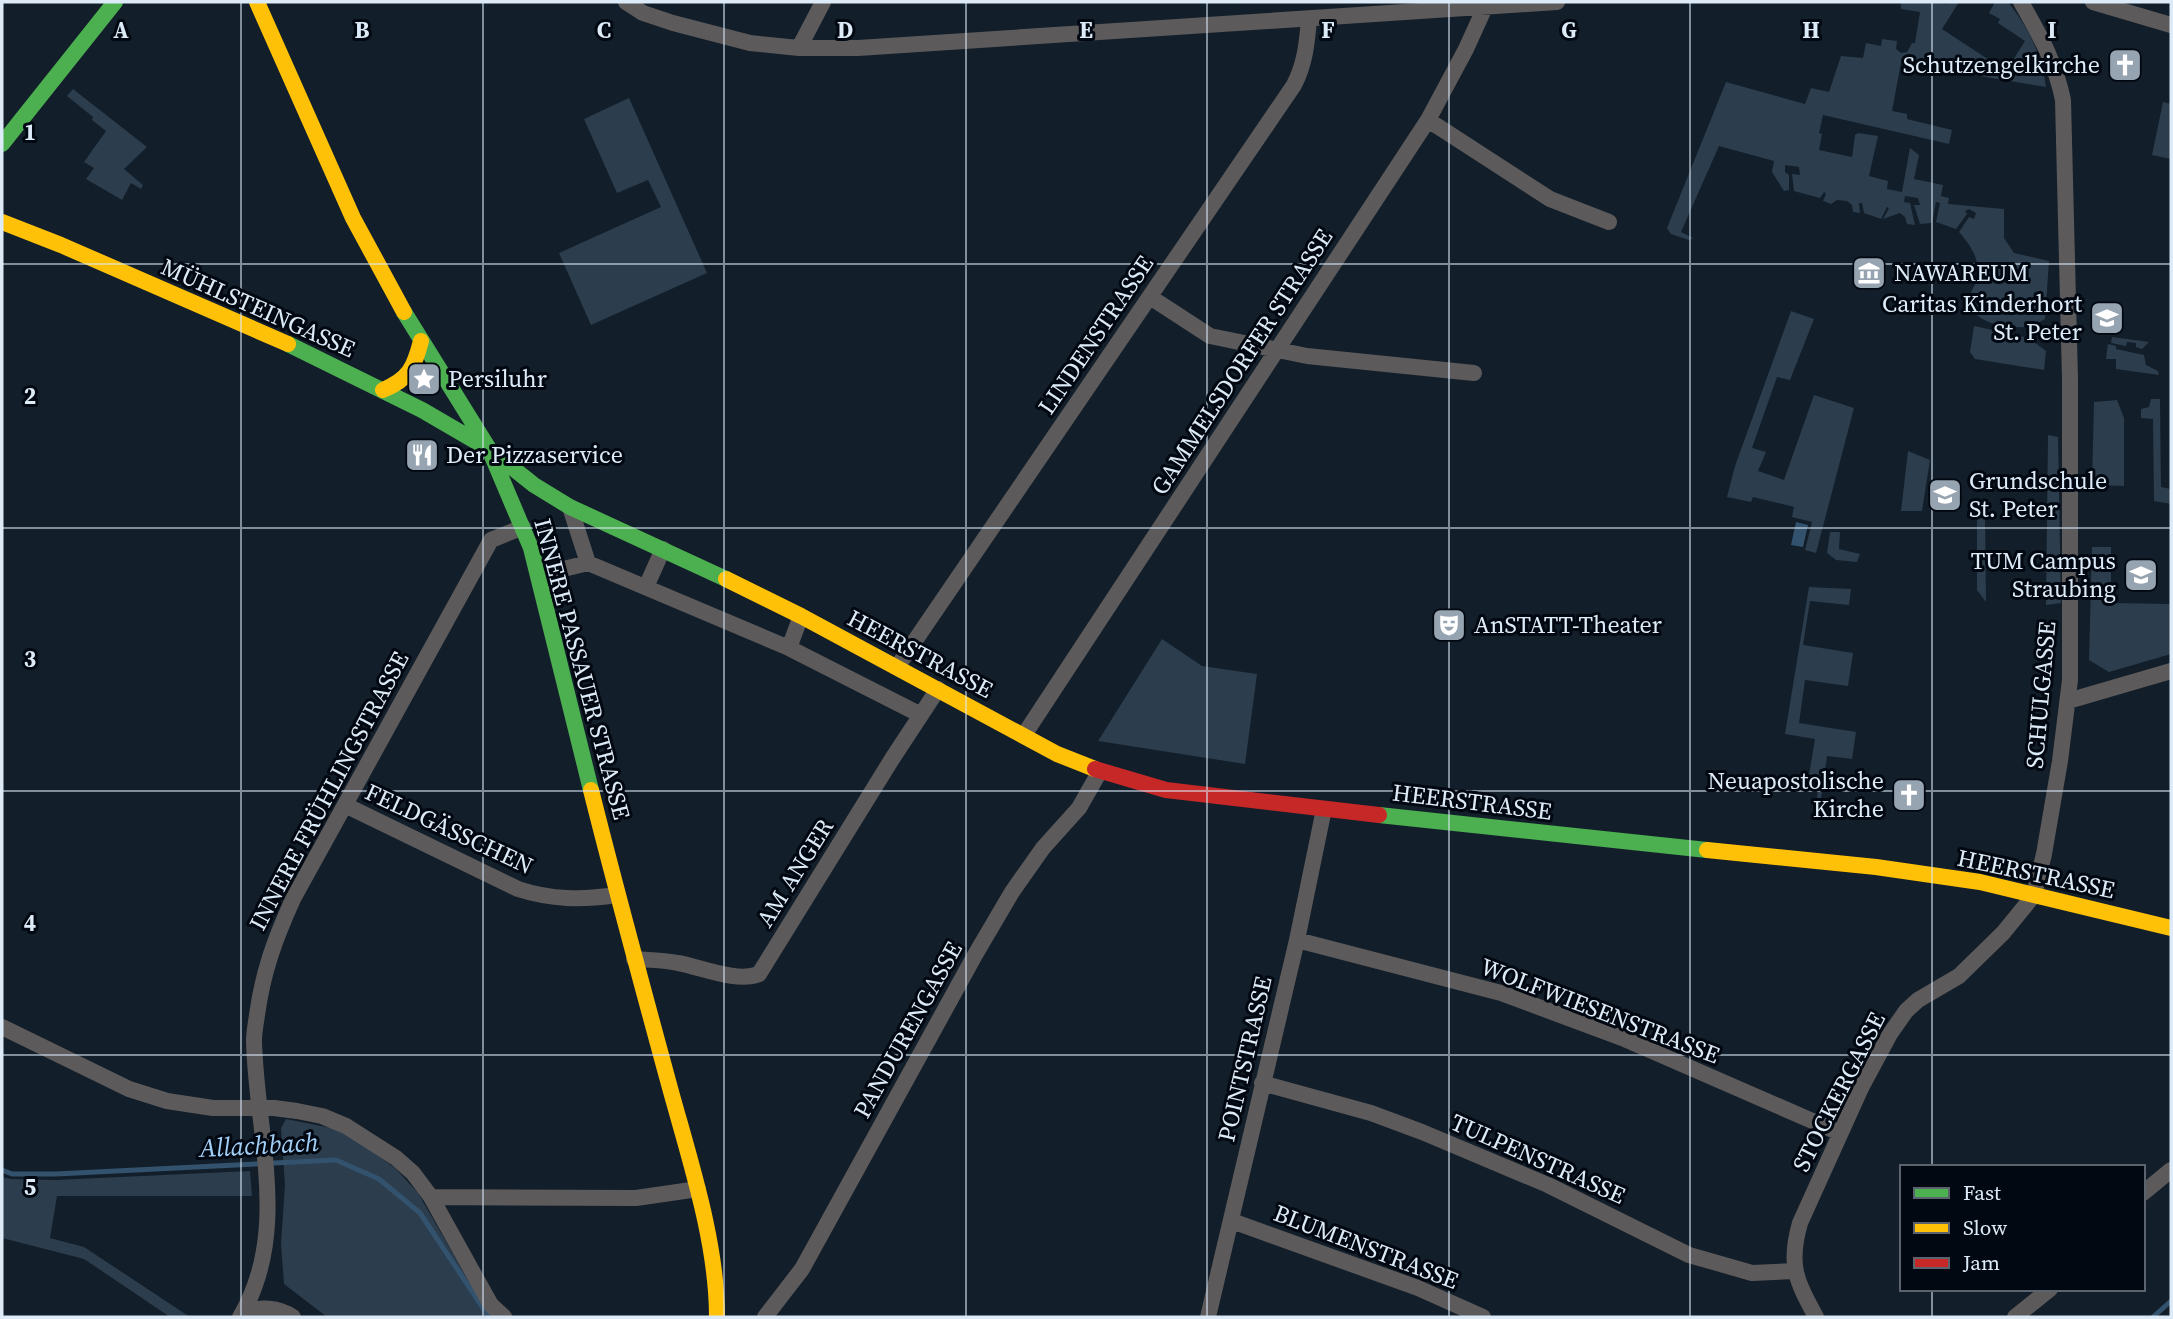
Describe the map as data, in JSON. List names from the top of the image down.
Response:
{
  "streets": {
    "street": [
      "MÜHLSTEINGASSE",
      "LINDENSTRASSE",
      "GAMMELSDORFER STRASSE",
      "HEERSTRASSE",
      "INNERE PASSAUER STRASSE",
      "SCHULGASSE",
      "INNERE FRÜHLINGSTRASSE",
      "FELDGÄSSCHEN",
      "AM ANGER",
      "WOLFWIESENSTRASSE",
      "PANDURENGASSE",
      "POINTSTRASSE",
      "STOCKERGASSE",
      "TULPENSTRASSE",
      "BLUMENSTRASSE"
    ]
  },
  "crossings": [
    ["MÜHLSTEINGASSE", "HEERSTRASSE"],
    ["MÜHLSTEINGASSE", "INNERE PASSAUER STRASSE"],
    ["LINDENSTRASSE", "HEERSTRASSE"],
    ["GAMMELSDORFER STRASSE", "HEERSTRASSE"],
    ["HEERSTRASSE", "INNERE PASSAUER STRASSE"],
    ["HEERSTRASSE", "SCHULGASSE"],
    ["HEERSTRASSE", "AM ANGER"],
    ["HEERSTRASSE", "PANDURENGASSE"],
    ["HEERSTRASSE", "POINTSTRASSE"],
    ["HEERSTRASSE", "STOCKERGASSE"],
    ["INNERE PASSAUER STRASSE", "INNERE FRÜHLINGSTRASSE"],
    ["INNERE PASSAUER STRASSE", "FELDGÄSSCHEN"],
    ["INNERE PASSAUER STRASSE", "AM ANGER"],
    ["SCHULGASSE", "STOCKERGASSE"],
    ["INNERE FRÜHLINGSTRASSE", "FELDGÄSSCHEN"],
    ["WOLFWIESENSTRASSE", "POINTSTRASSE"],
    ["WOLFWIESENSTRASSE", "STOCKERGASSE"],
    ["POINTSTRASSE", "TULPENSTRASSE"],
    ["POINTSTRASSE", "BLUMENSTRASSE"],
    ["STOCKERGASSE", "TULPENSTRASSE"]
  ],
  "water": ["Allachbach"],
  "places": {
    "church": ["Schutzengelkirche", "Neuapostolische Kirche"],
    "museum": ["NAWAREUM"],
    "school or university": ["Caritas Kinderhort St. Peter", "Grundschule St. Peter", "TUM Campus Straubing"],
    "place": ["Persiluhr"],
    "restaurant": ["Der Pizzaservice"],
    "theatre": ["AnSTATT-Theater"]
  },
  "legend": ["Fast", "Slow", "Jam"],
  "grid": {
    "columns": [
      "A",
      "B",
      "C",
      "D",
      "E",
      "F",
      "G",
      "H",
      "I"
    ],
    "rows": [
      "1",
      "2",
      "3",
      "4",
      "5"
    ]
  }
}
